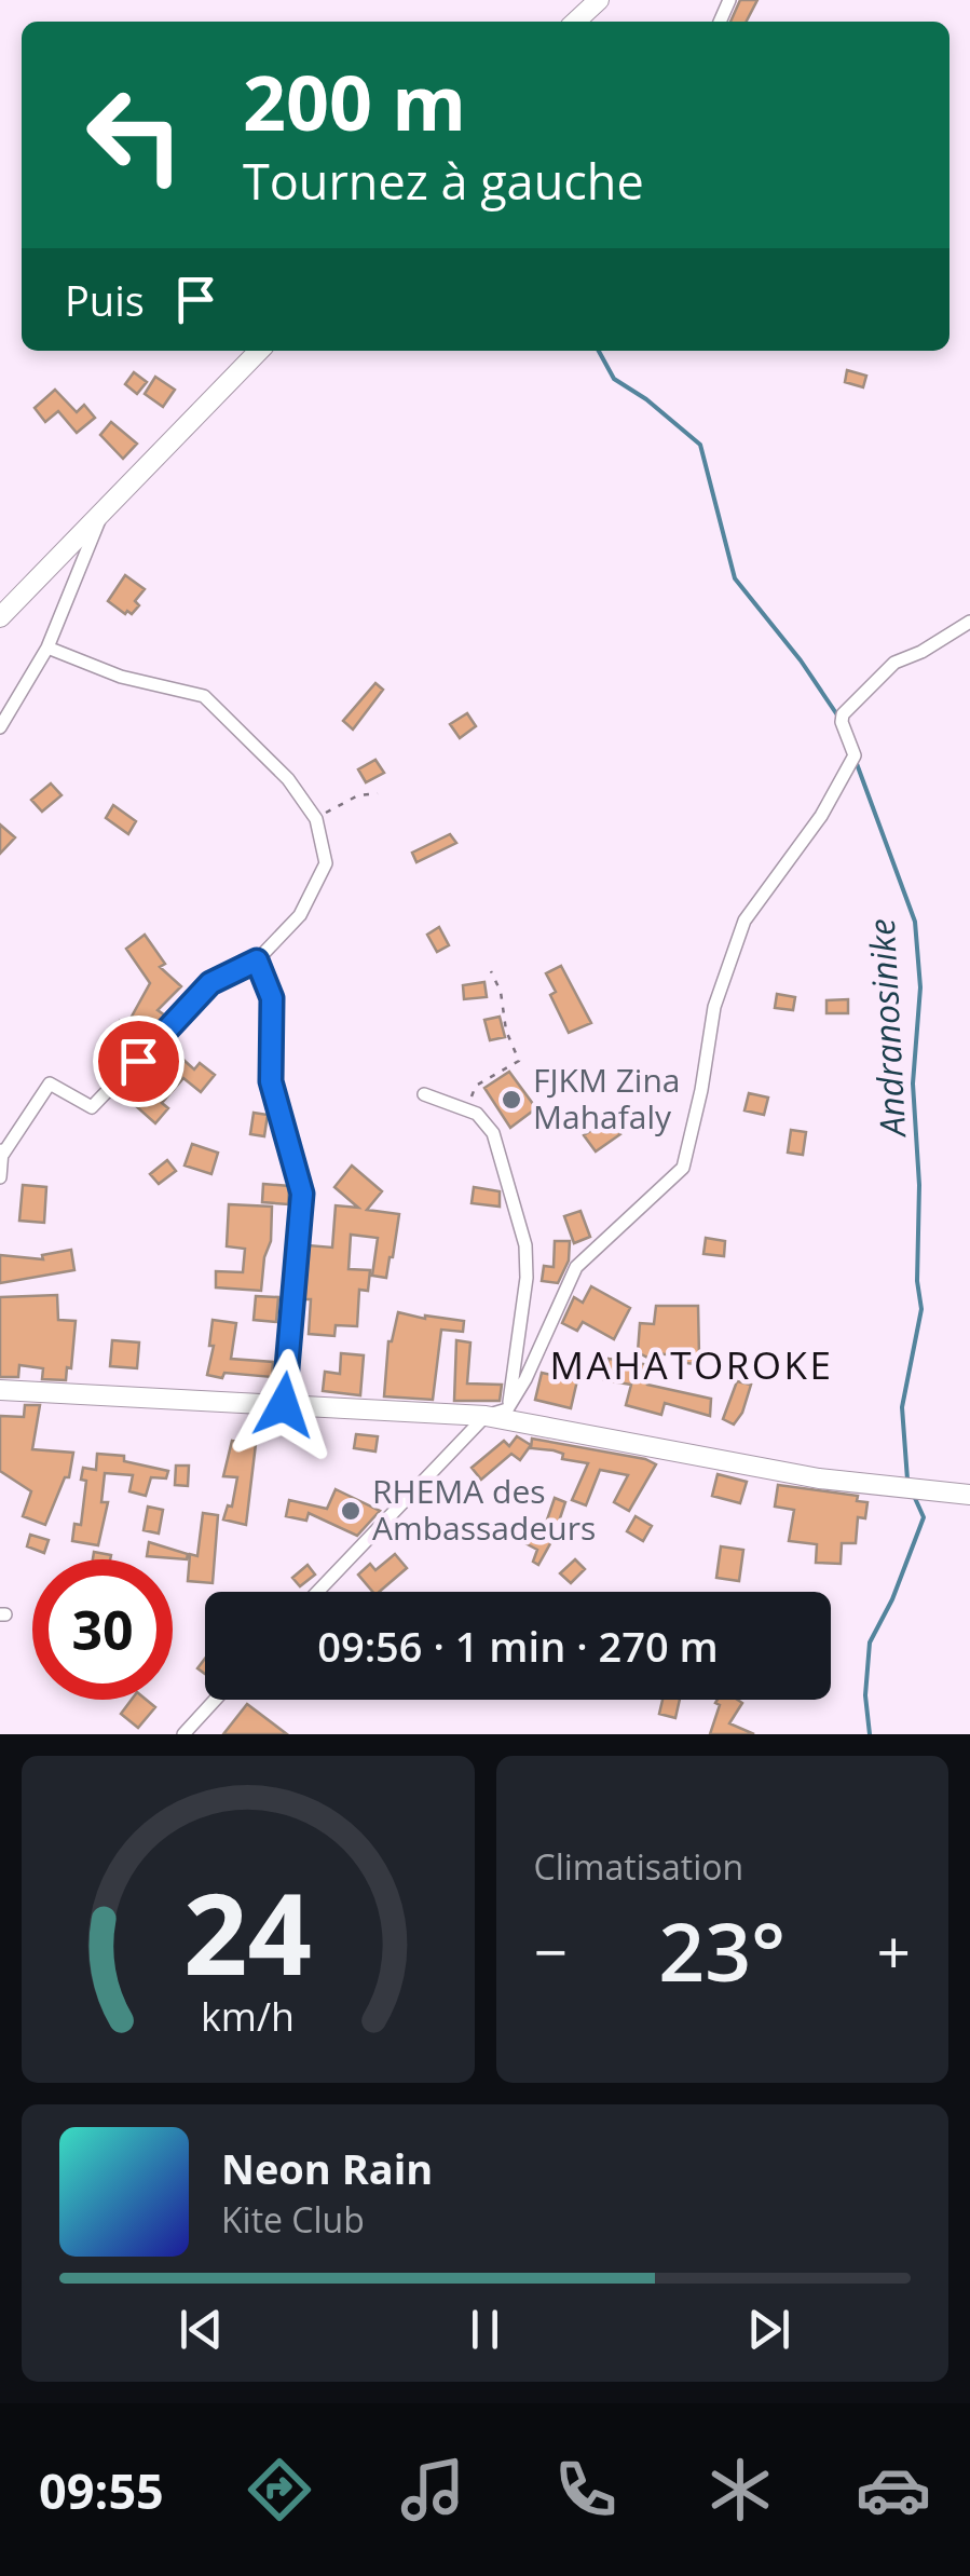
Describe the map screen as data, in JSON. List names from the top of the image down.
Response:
{
  "districts": ["MAHATOROKE"],
  "water": ["Andranosinike"],
  "places": ["FJKM Zina Mahafaly", "RHEMA des Ambassadeurs"],
  "page": {
    "turn": ["200 m", "Tournez à gauche"],
    "then": "Puis",
    "limit": "30",
    "trip": "09:56 · 1 min · 270 m",
    "tile": "Climatisation",
    "heat": ["−", "23°", "+"],
    "song": ["Neon Rain", "Kite Club"],
    "tabs": "09:55",
    "gauge": ["24", "km/h"]
  }
}
